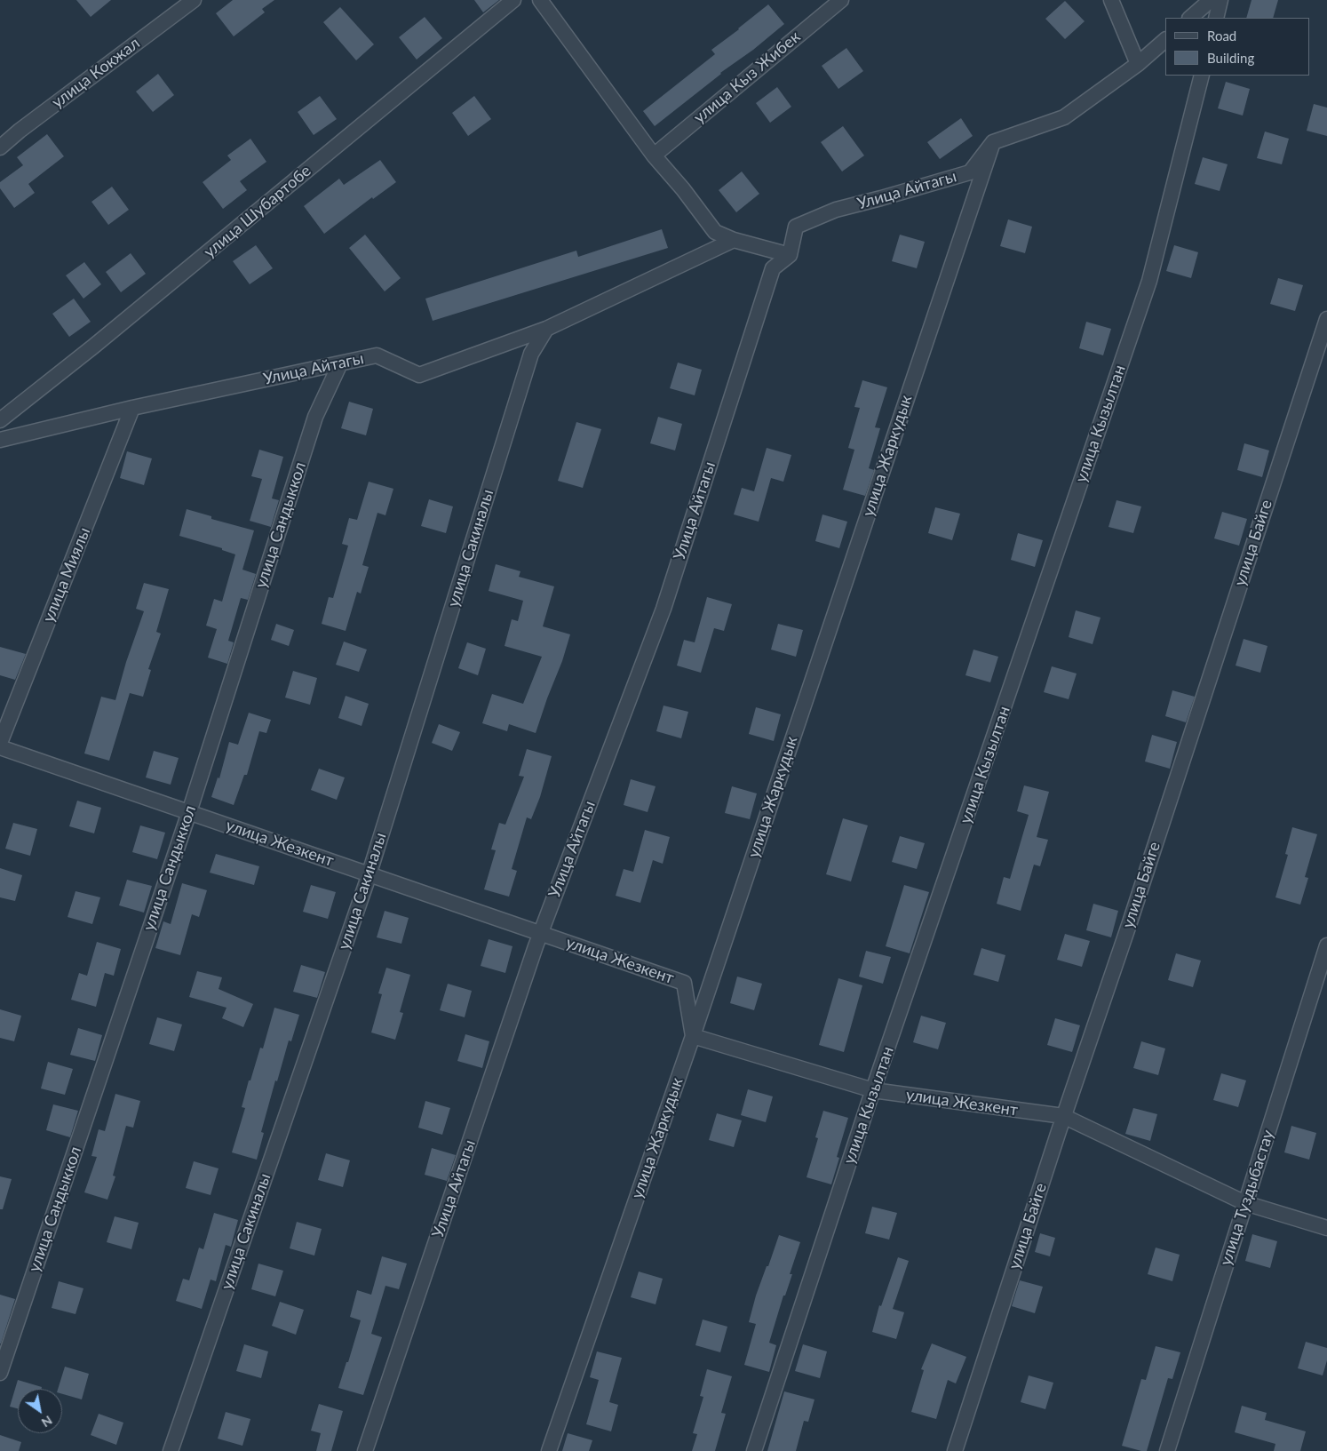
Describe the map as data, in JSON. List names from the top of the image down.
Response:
{
  "streets": {
    "street": [
      "улица Кокжал",
      "улица Кыз Жибек",
      "Улица Айтагы",
      "улица Шубартобе",
      "улица Кызылтан",
      "улица Жаркудык",
      "улица Сандыккол",
      "улица Байге",
      "улица Сакиналы",
      "улица Миялы",
      "улица Жезкент",
      "улица Туздыбастау"
    ]
  },
  "crossings": [
    ["Улица Айтагы", "улица Жаркудык"],
    ["Улица Айтагы", "улица Сандыккол"],
    ["Улица Айтагы", "улица Сакиналы"],
    ["Улица Айтагы", "улица Миялы"],
    ["Улица Айтагы", "улица Жезкент"],
    ["улица Кызылтан", "улица Жезкент"],
    ["улица Жаркудык", "улица Жезкент"],
    ["улица Сандыккол", "улица Жезкент"],
    ["улица Байге", "улица Жезкент"],
    ["улица Сакиналы", "улица Жезкент"],
    ["улица Жезкент", "улица Туздыбастау"]
  ],
  "legend": ["Road", "Building"],
  "north": "bottom right"
}
